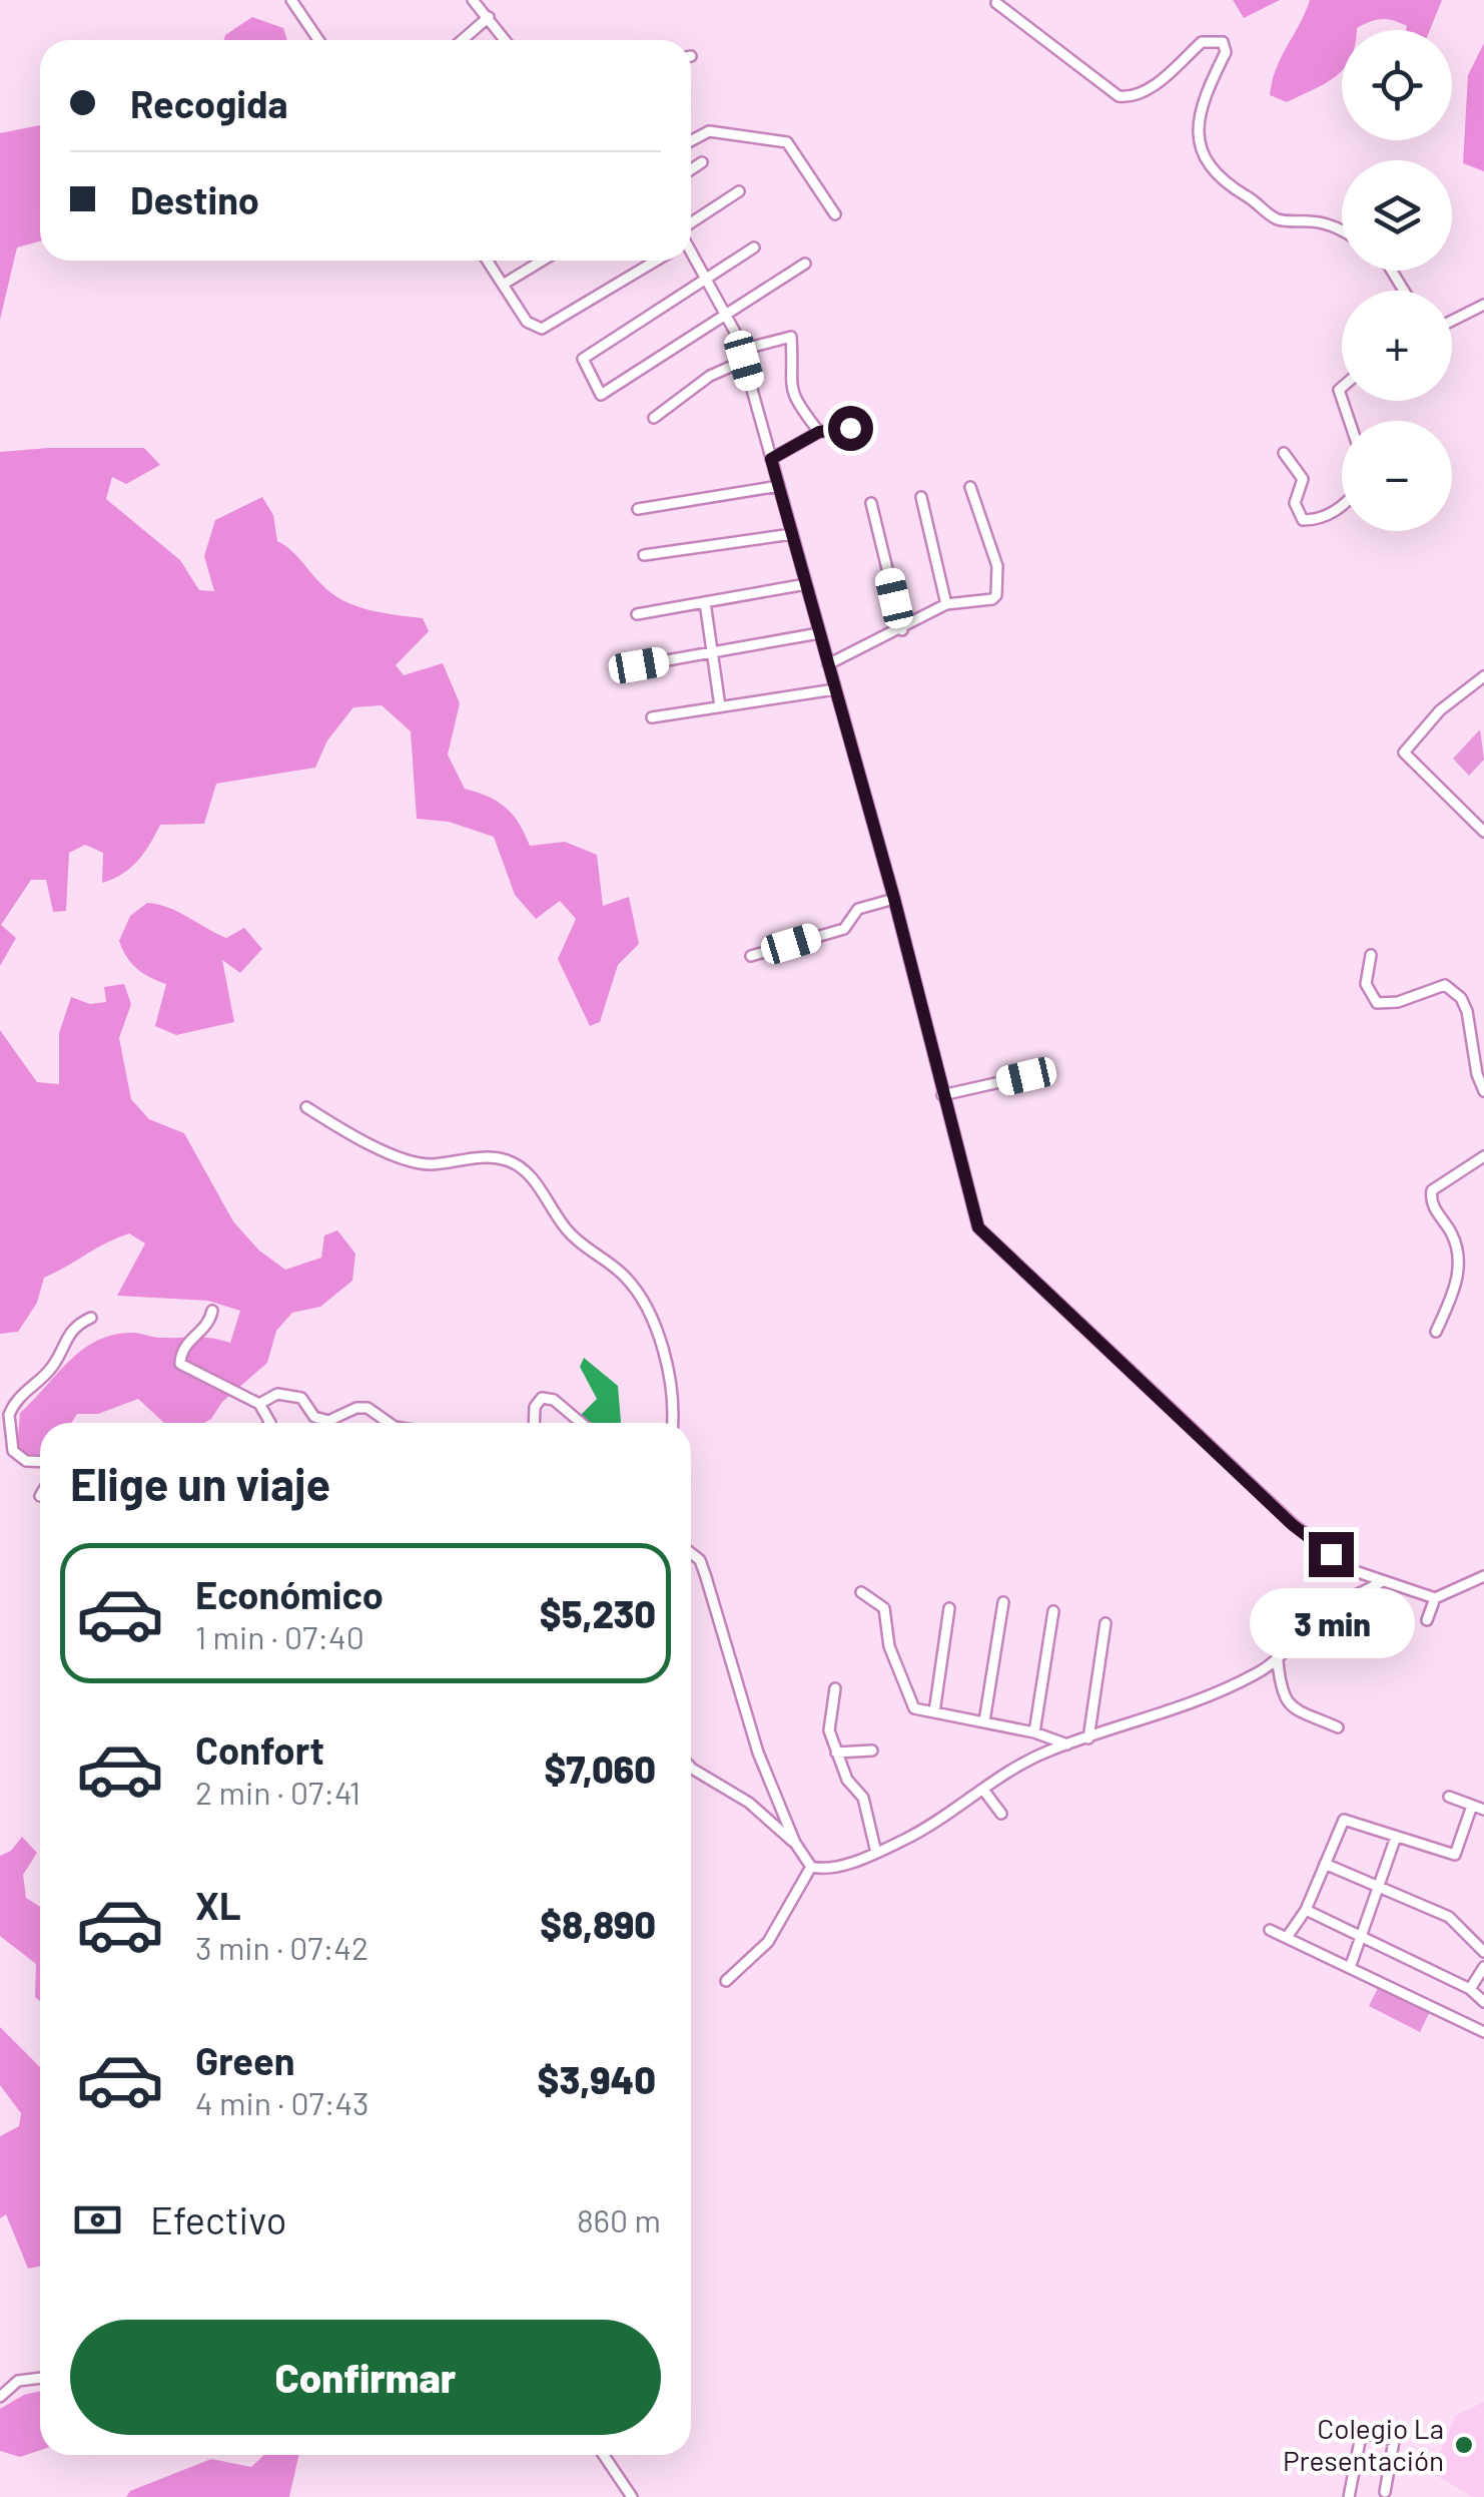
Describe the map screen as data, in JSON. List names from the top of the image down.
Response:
{
  "places": ["Colegio La Presentación"],
  "page": {
    "map_buttons": ["+", "−"],
    "banner": ["Recogida", "Destino"],
    "heading": "Elige un viaje",
    "list": [
      {
        "name": "Económico",
        "note": "1 min · 07:40",
        "value": "$5,230"
      },
      {
        "name": "Confort",
        "note": "2 min · 07:41",
        "value": "$7,060"
      },
      {
        "name": "XL",
        "note": "3 min · 07:42",
        "value": "$8,890"
      },
      {
        "name": "Green",
        "note": "4 min · 07:43",
        "value": "$3,940"
      }
    ],
    "bubble": "3 min",
    "pay": ["Efectivo", "860 m"],
    "buttons": "Confirmar"
  }
}
